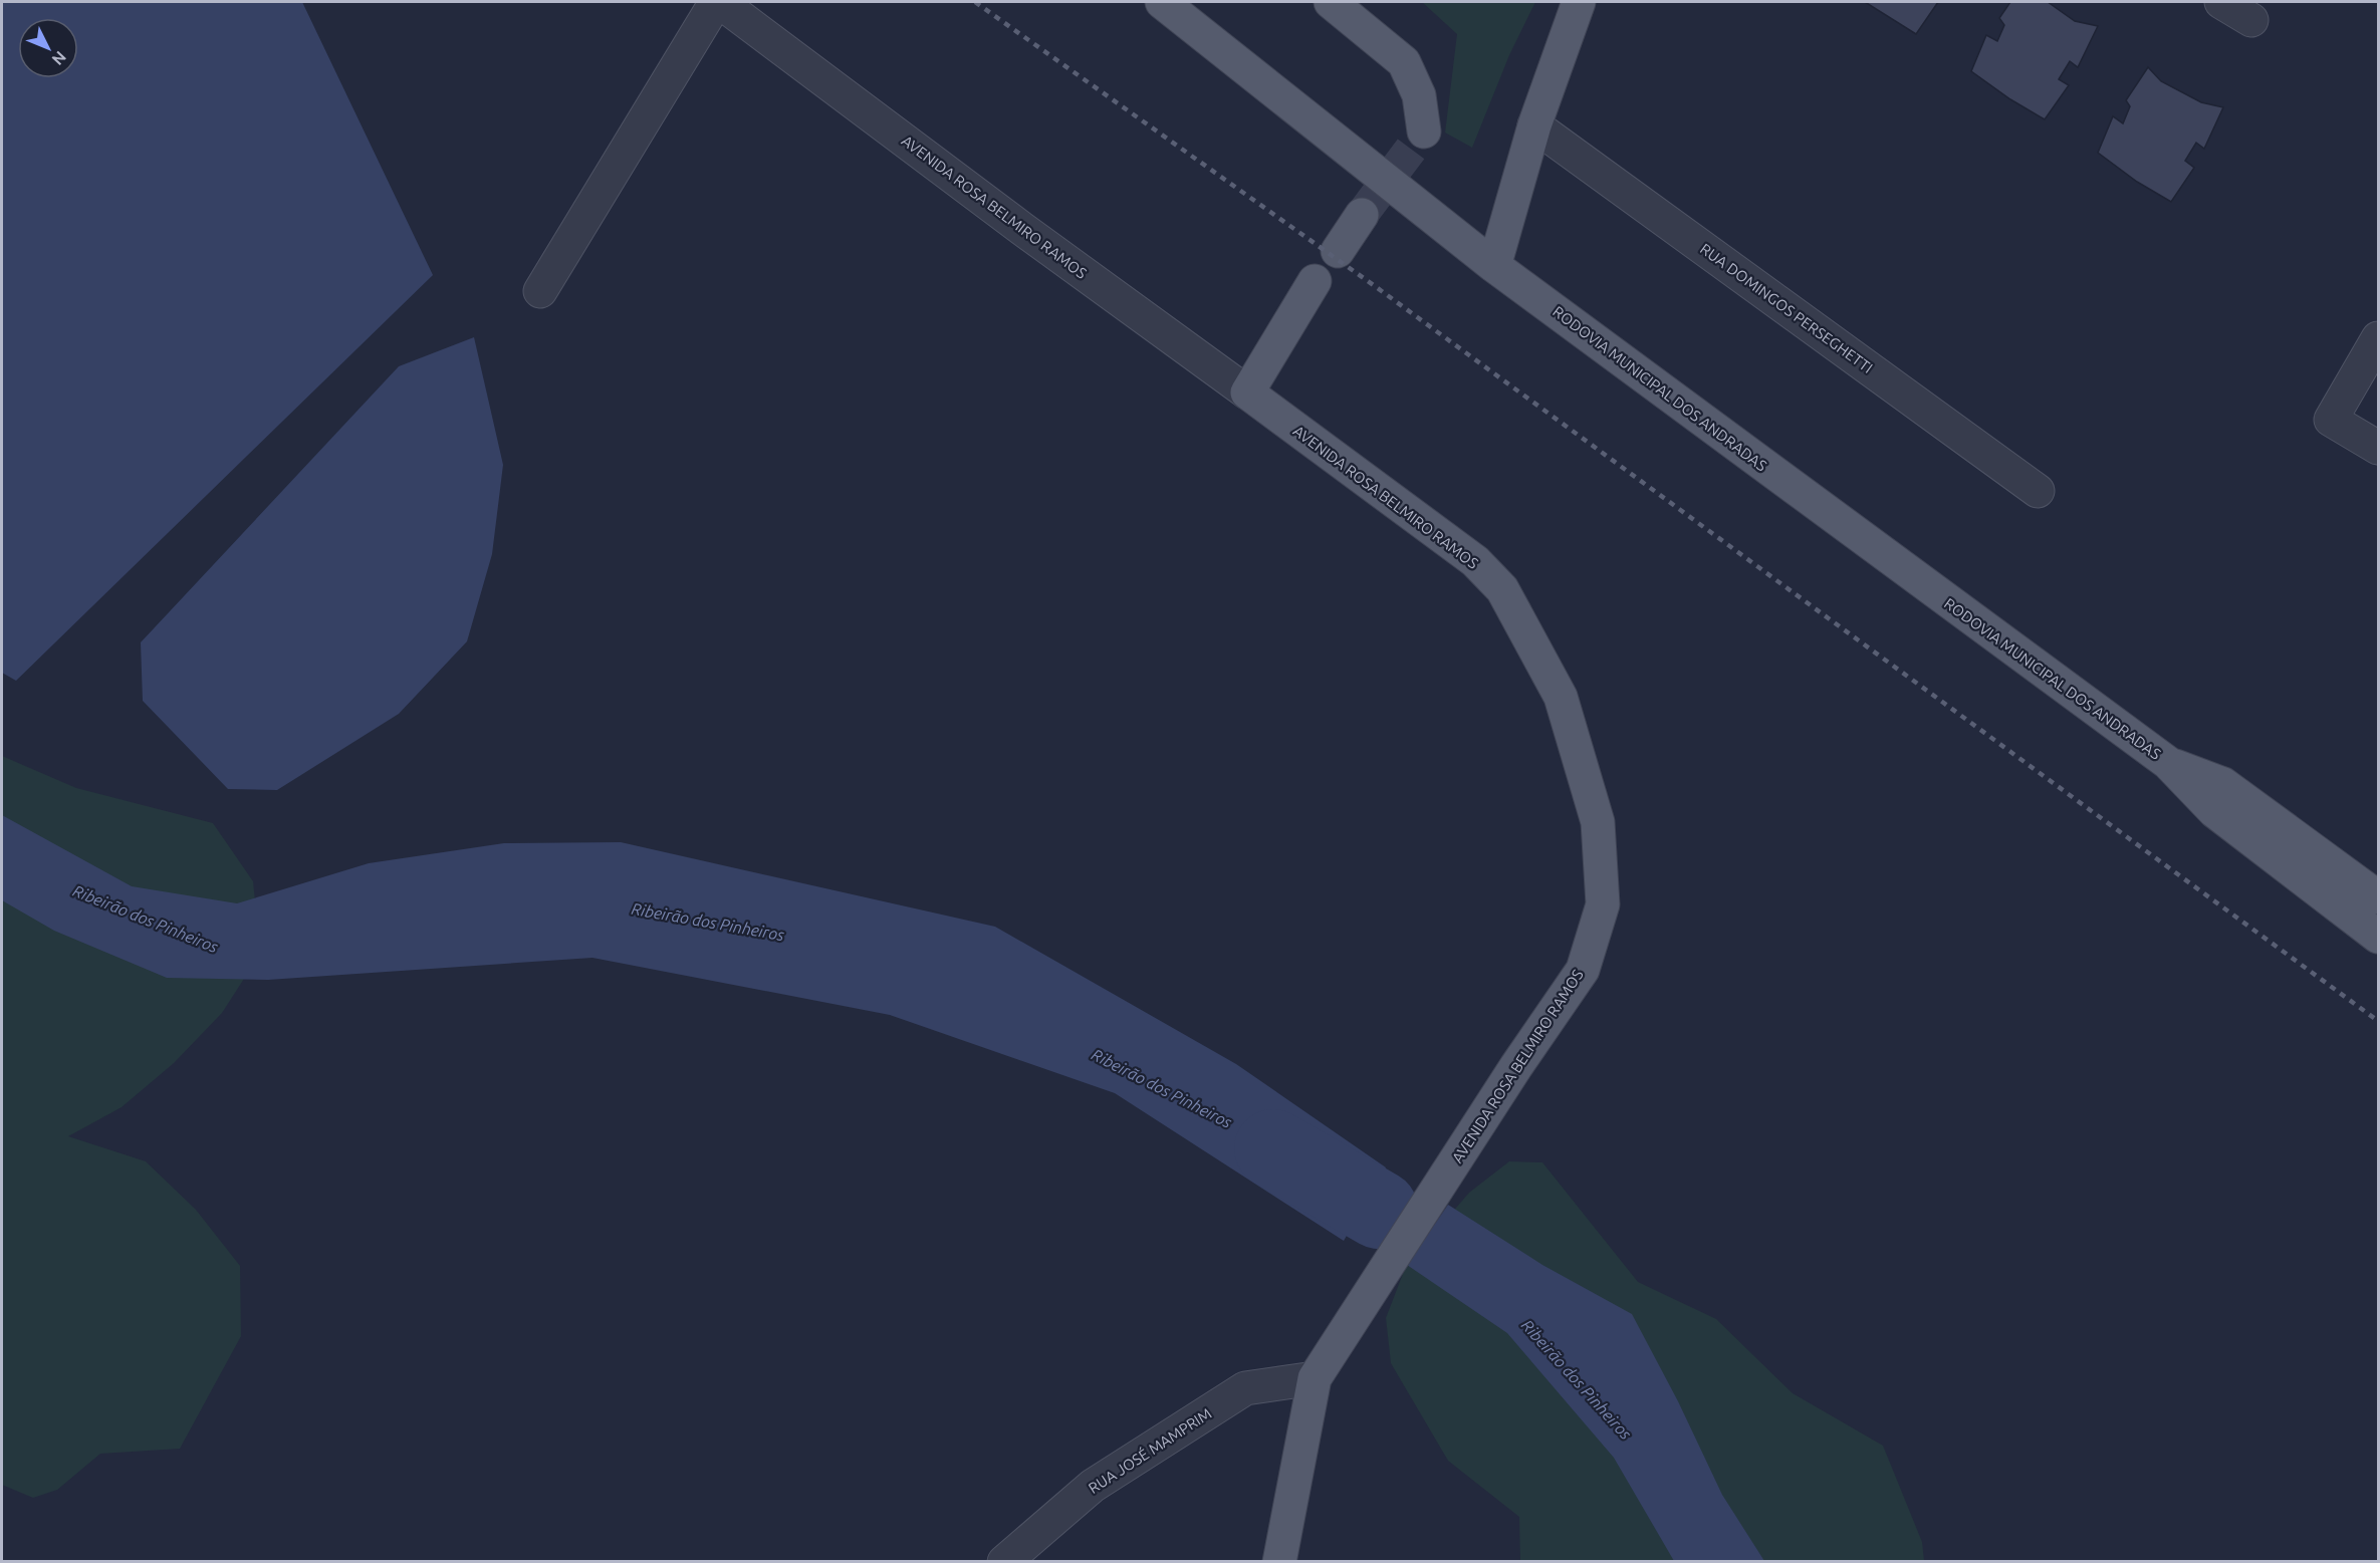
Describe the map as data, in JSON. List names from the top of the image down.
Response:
{
  "streets": {
    "main road": ["AVENIDA ROSA BELMIRO RAMOS", "RODOVIA MUNICIPAL DOS ANDRADAS"],
    "street": ["RUA DOMINGOS PERSEGHETTI", "RUA JOSÉ MAMPRIM"]
  },
  "crossings": [
    ["AVENIDA ROSA BELMIRO RAMOS", "RUA JOSÉ MAMPRIM"]
  ],
  "water": ["Ribeirão dos Pinheiros"],
  "north": "bottom right"
}
